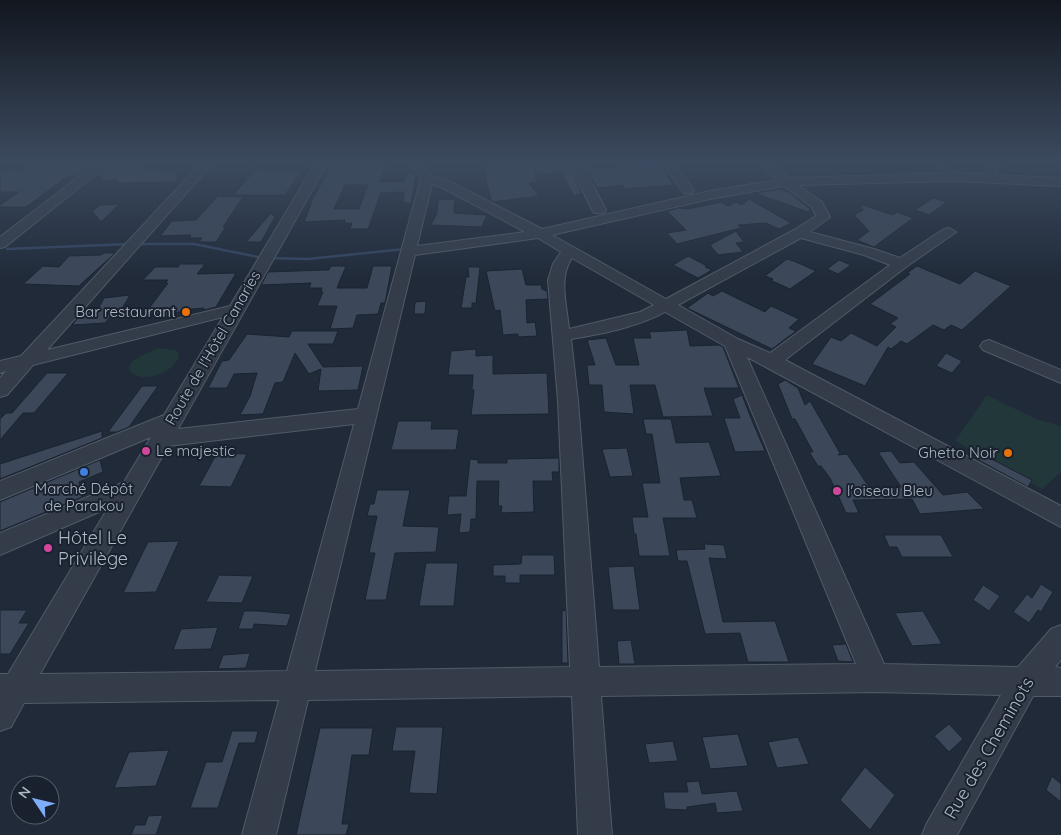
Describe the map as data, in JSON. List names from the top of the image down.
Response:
{
  "streets": {
    "street": ["Route de l'Hôtel Canaries", "Rue des Cheminots"]
  },
  "places": [
    "Bar restaurant",
    "Le majestic",
    "Ghetto Noir",
    "Marché Dépôt de Parakou",
    "l'oiseau Bleu",
    "Hôtel Le Privilège"
  ],
  "north": "top left"
}
